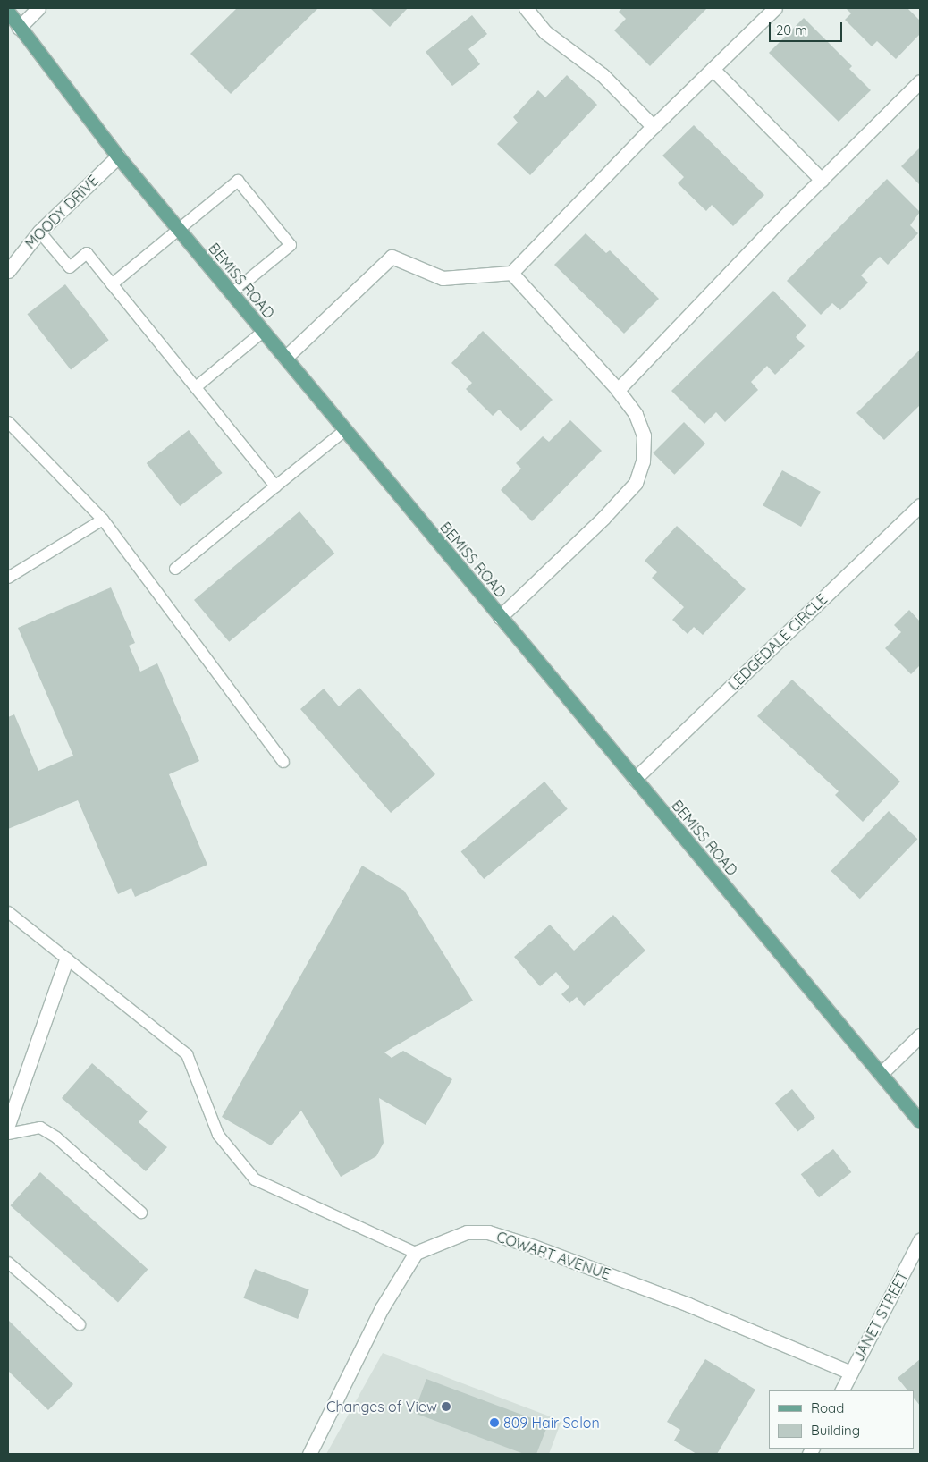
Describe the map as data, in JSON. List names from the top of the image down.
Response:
{
  "streets": {
    "main road": ["BEMISS ROAD"],
    "street": [
      "MOODY DRIVE",
      "LEDGEDALE CIRCLE",
      "COWART AVENUE",
      "JANET STREET"
    ]
  },
  "crossings": [
    ["MOODY DRIVE", "BEMISS ROAD"],
    ["BEMISS ROAD", "LEDGEDALE CIRCLE"],
    ["COWART AVENUE", "JANET STREET"]
  ],
  "places": ["Changes of View", "809 Hair Salon"],
  "legend": ["Road", "Building"],
  "scale_bar": "20 m"
}
